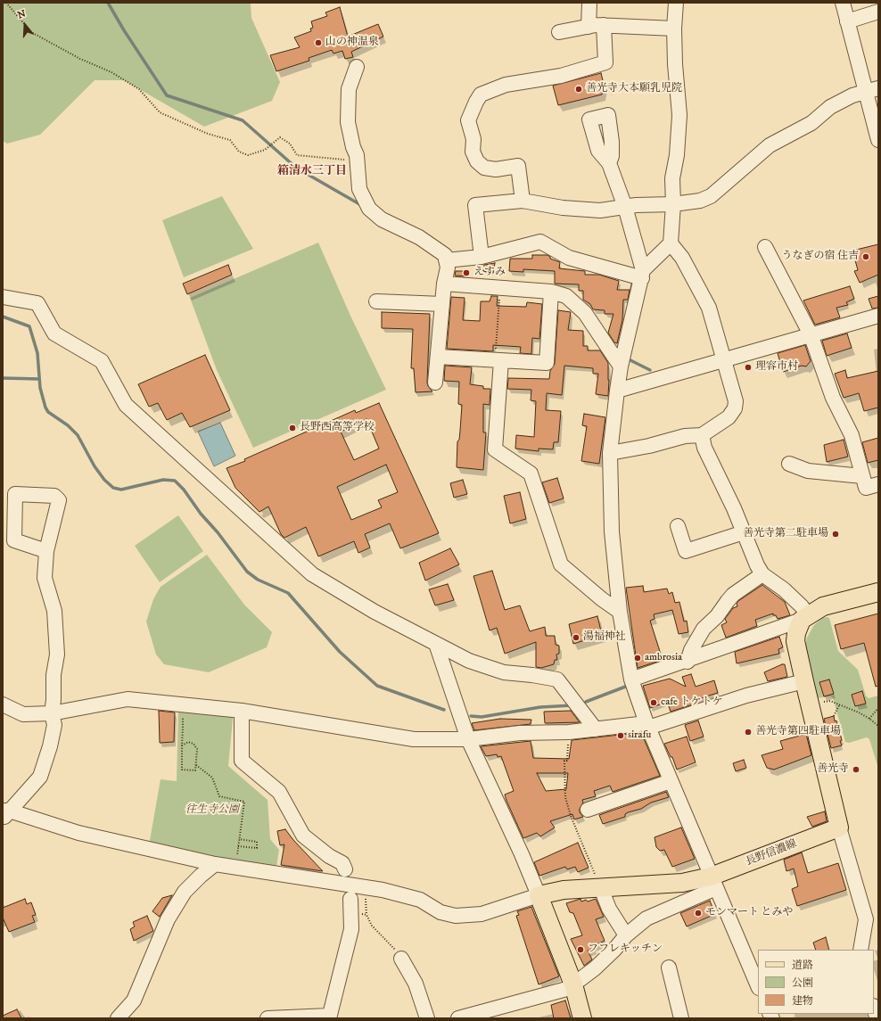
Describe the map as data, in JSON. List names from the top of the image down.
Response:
{
  "streets": {
    "main road": ["長野信濃線"]
  },
  "districts": ["箱清水三丁目"],
  "parks": ["往生寺公園"],
  "places": [
    "山の神温泉",
    "善光寺大本願乳児院",
    "うなぎの宿 住吉",
    "えすみ",
    "理容市村",
    "長野西高等学校",
    "善光寺第二駐車場",
    "湯福神社",
    "ambrosia",
    "cafe トケトケ",
    "善光寺第四駐車場",
    "sirafu",
    "善光寺",
    "モンマート とみや",
    "フフレキッチン"
  ],
  "legend": ["道路", "公園", "建物"],
  "north": "top"
}
